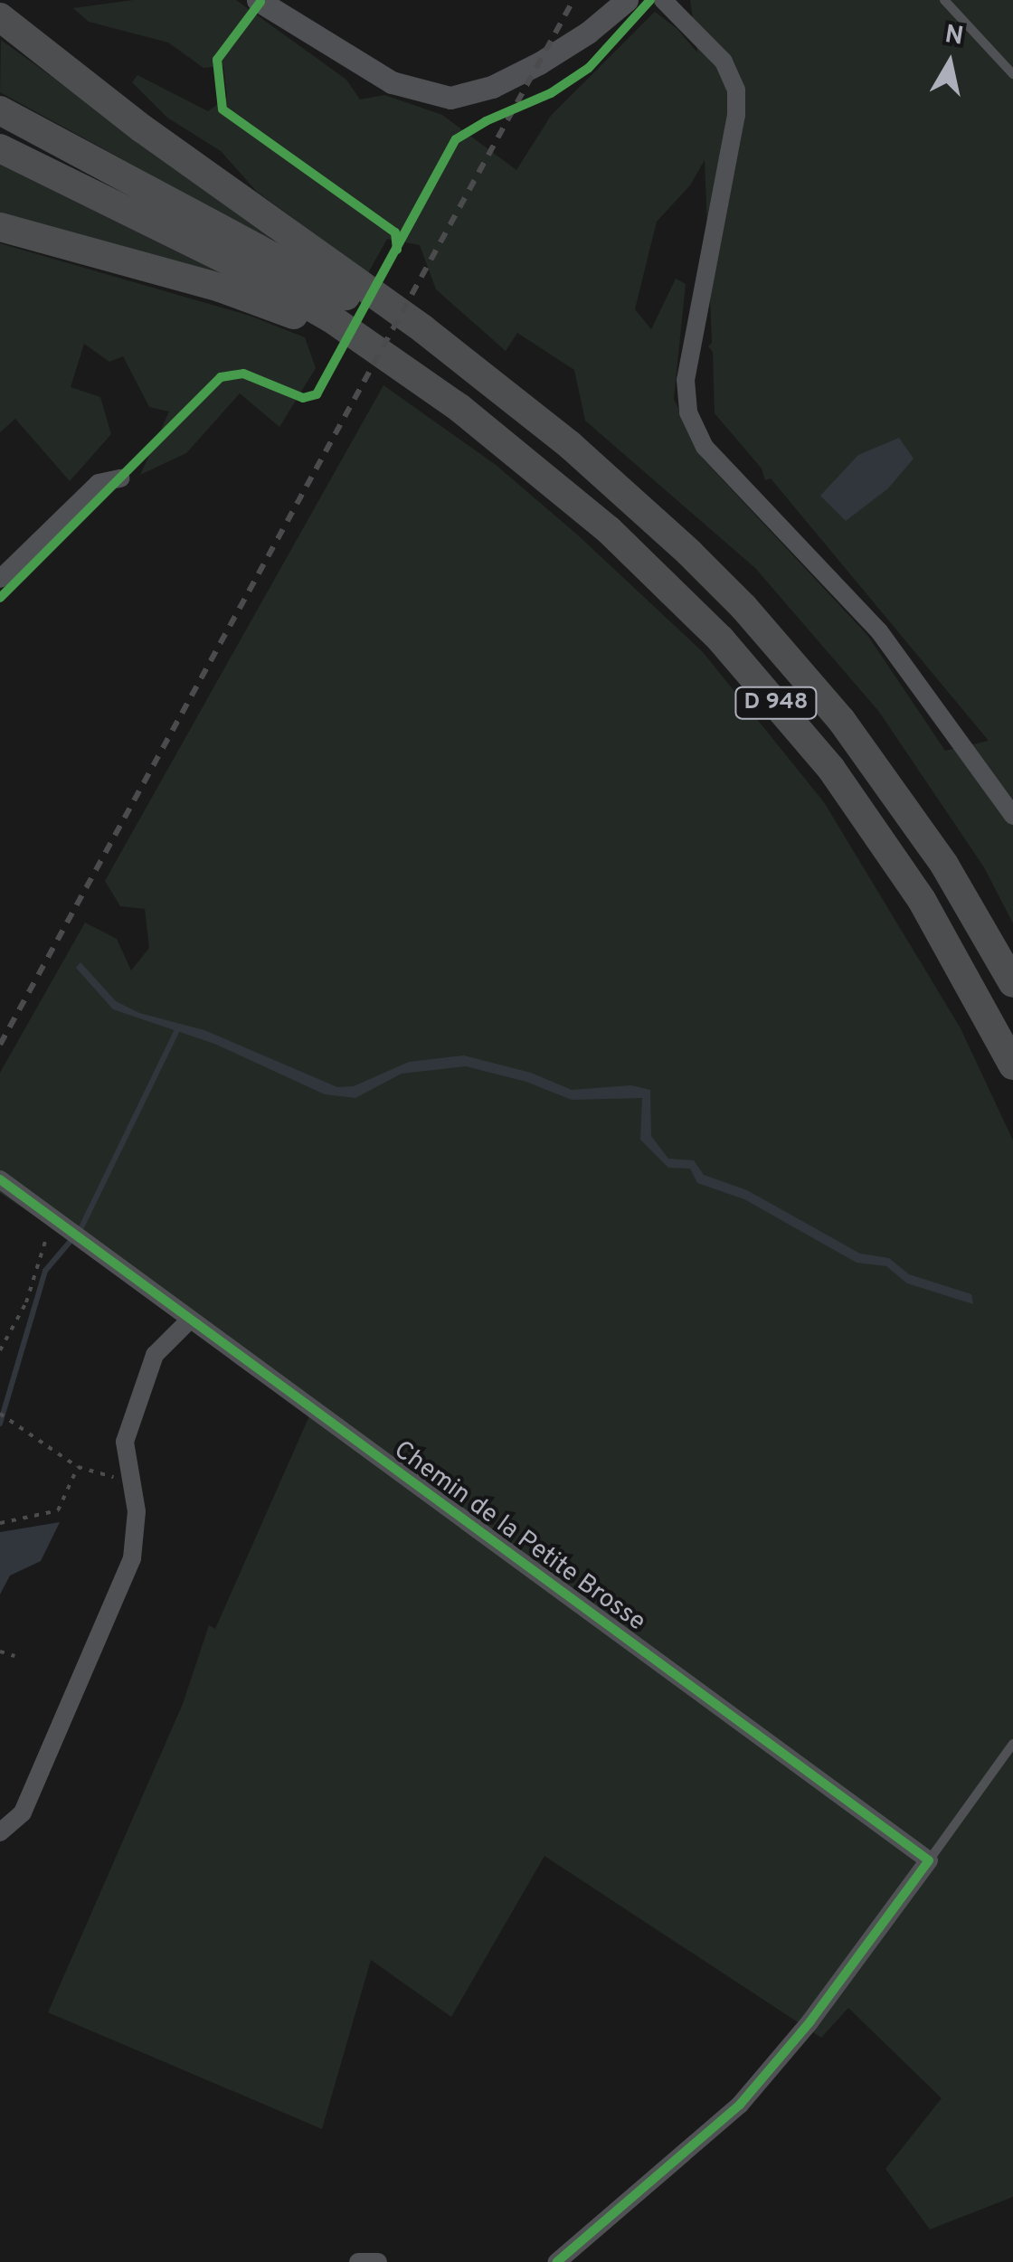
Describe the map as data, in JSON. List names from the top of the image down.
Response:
{
  "streets": {
    "highway": ["D 948"],
    "street": ["Chemin de la Petite Brosse"]
  },
  "north": "top"
}
